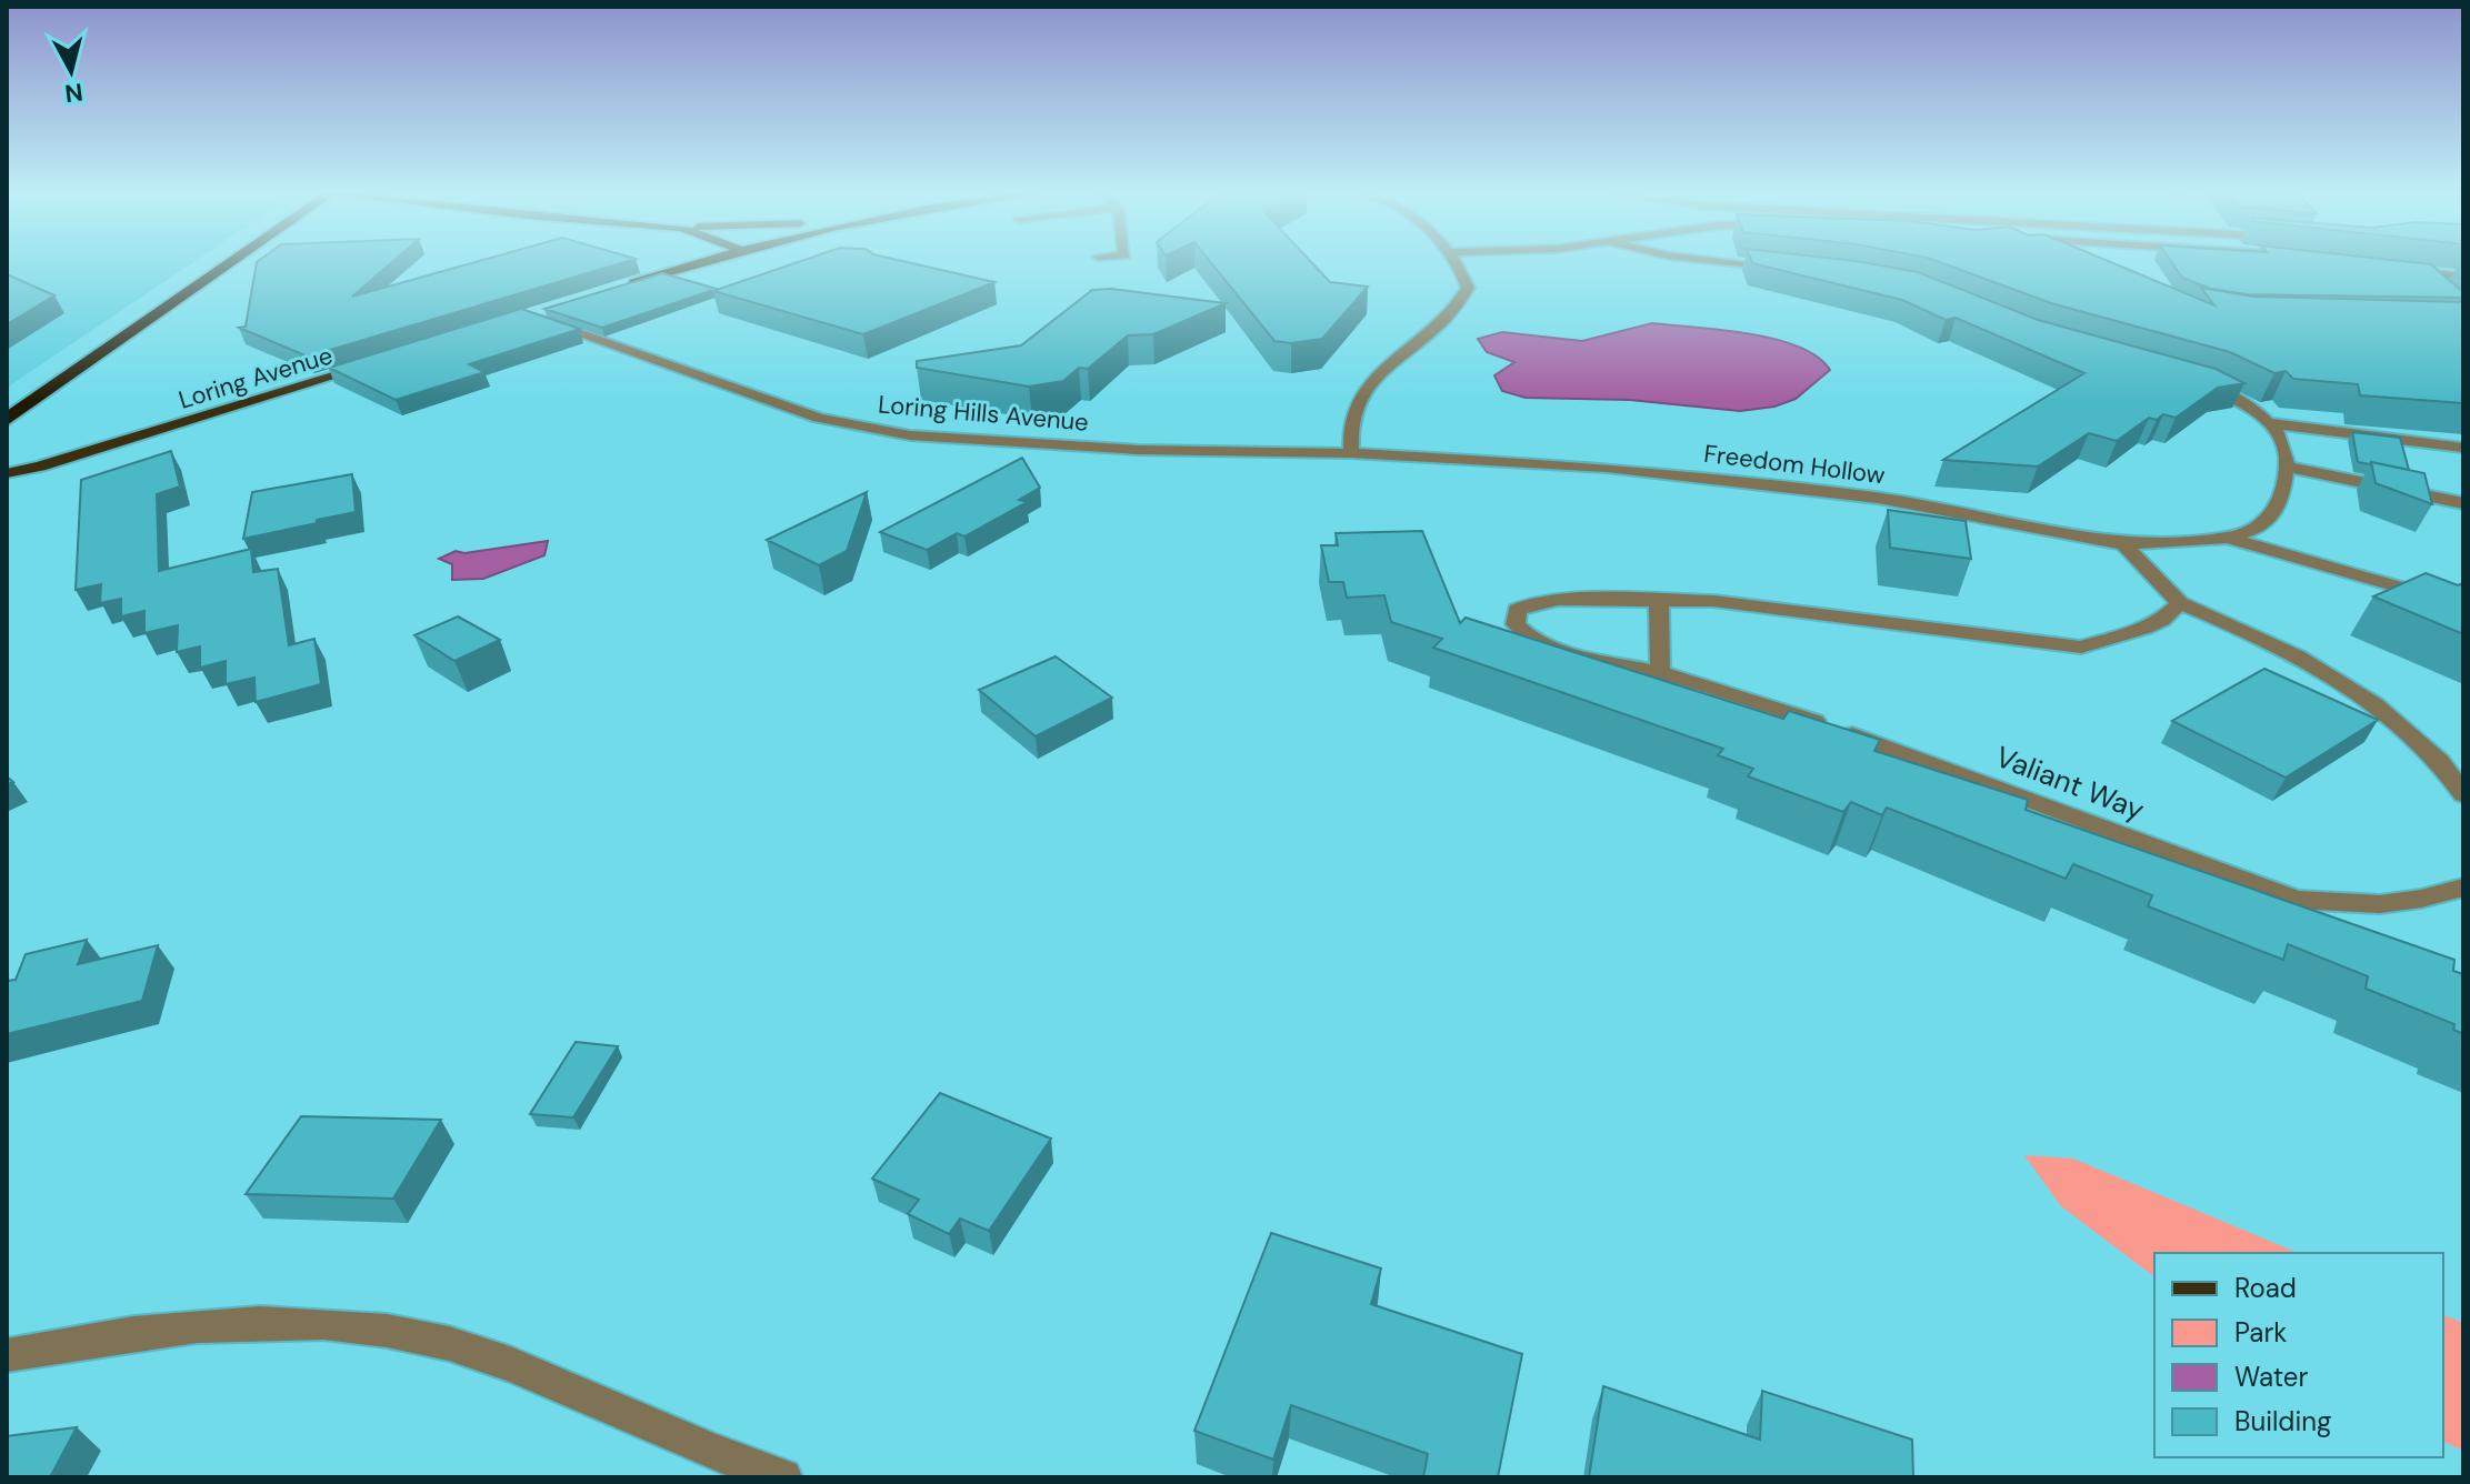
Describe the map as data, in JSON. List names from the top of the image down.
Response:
{
  "streets": {
    "main road": ["Loring Avenue"],
    "street": ["Loring Hills Avenue", "Freedom Hollow", "Valiant Way"]
  },
  "crossings": [
    ["Loring Hills Avenue", "Freedom Hollow"]
  ],
  "legend": [
    "Road",
    "Park",
    "Water",
    "Building"
  ],
  "north": "bottom"
}
